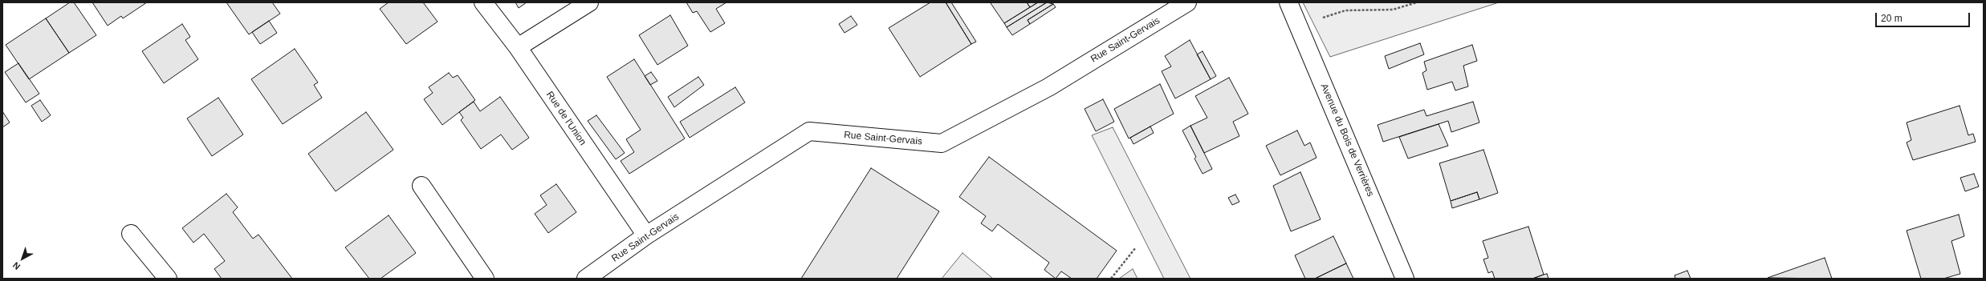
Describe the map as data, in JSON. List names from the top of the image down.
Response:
{
  "streets": {
    "street": ["Rue Saint-Gervais", "Rue de l'Union", "Avenue du Bois de Verrières"]
  },
  "crossings": [
    ["Rue Saint-Gervais", "Rue de l'Union"]
  ],
  "scale_bar": "20 m",
  "north": "bottom left"
}
